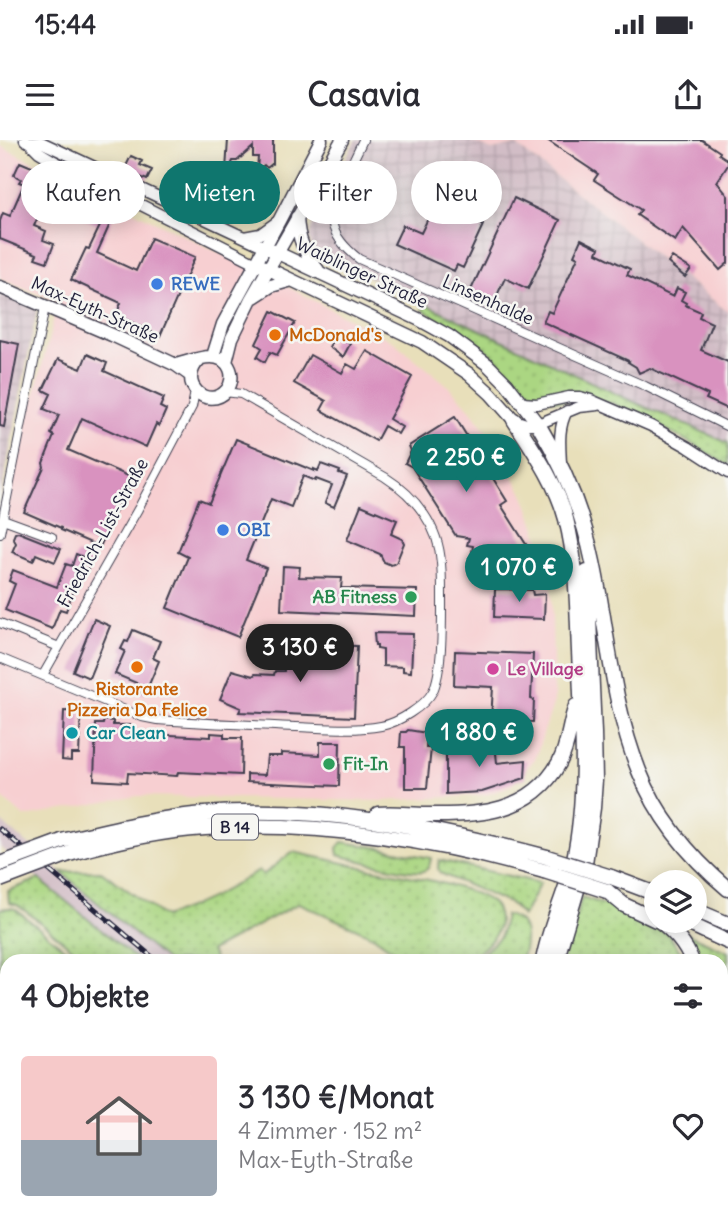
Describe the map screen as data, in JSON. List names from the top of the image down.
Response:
{
  "streets": {
    "highway": ["B 14"],
    "main road": ["Waiblinger Straße", "Max-Eyth-Straße", "Friedrich-List-Straße"],
    "street": ["Linsenhalde"]
  },
  "crossings": [
    ["Max-Eyth-Straße", "Friedrich-List-Straße"]
  ],
  "places": [
    "REWE",
    "McDonald's",
    "OBI",
    "AB Fitness",
    "Ristorante Pizzeria Da Felice",
    "Le Village",
    "Car Clean",
    "Fit-In"
  ],
  "page": {
    "status": "15:44",
    "header": "Casavia",
    "chip": [
      "Kaufen",
      "Mieten",
      "Filter",
      "Neu"
    ],
    "price": [
      "2 250 €",
      "1 070 €",
      "3 130 €",
      "1 880 €"
    ],
    "heading": "4 Objekte",
    "list": [
      {
        "name": "3 130 €/Monat",
        "note": "4 Zimmer · 152 m² · Max-Eyth-Straße"
      }
    ]
  }
}
